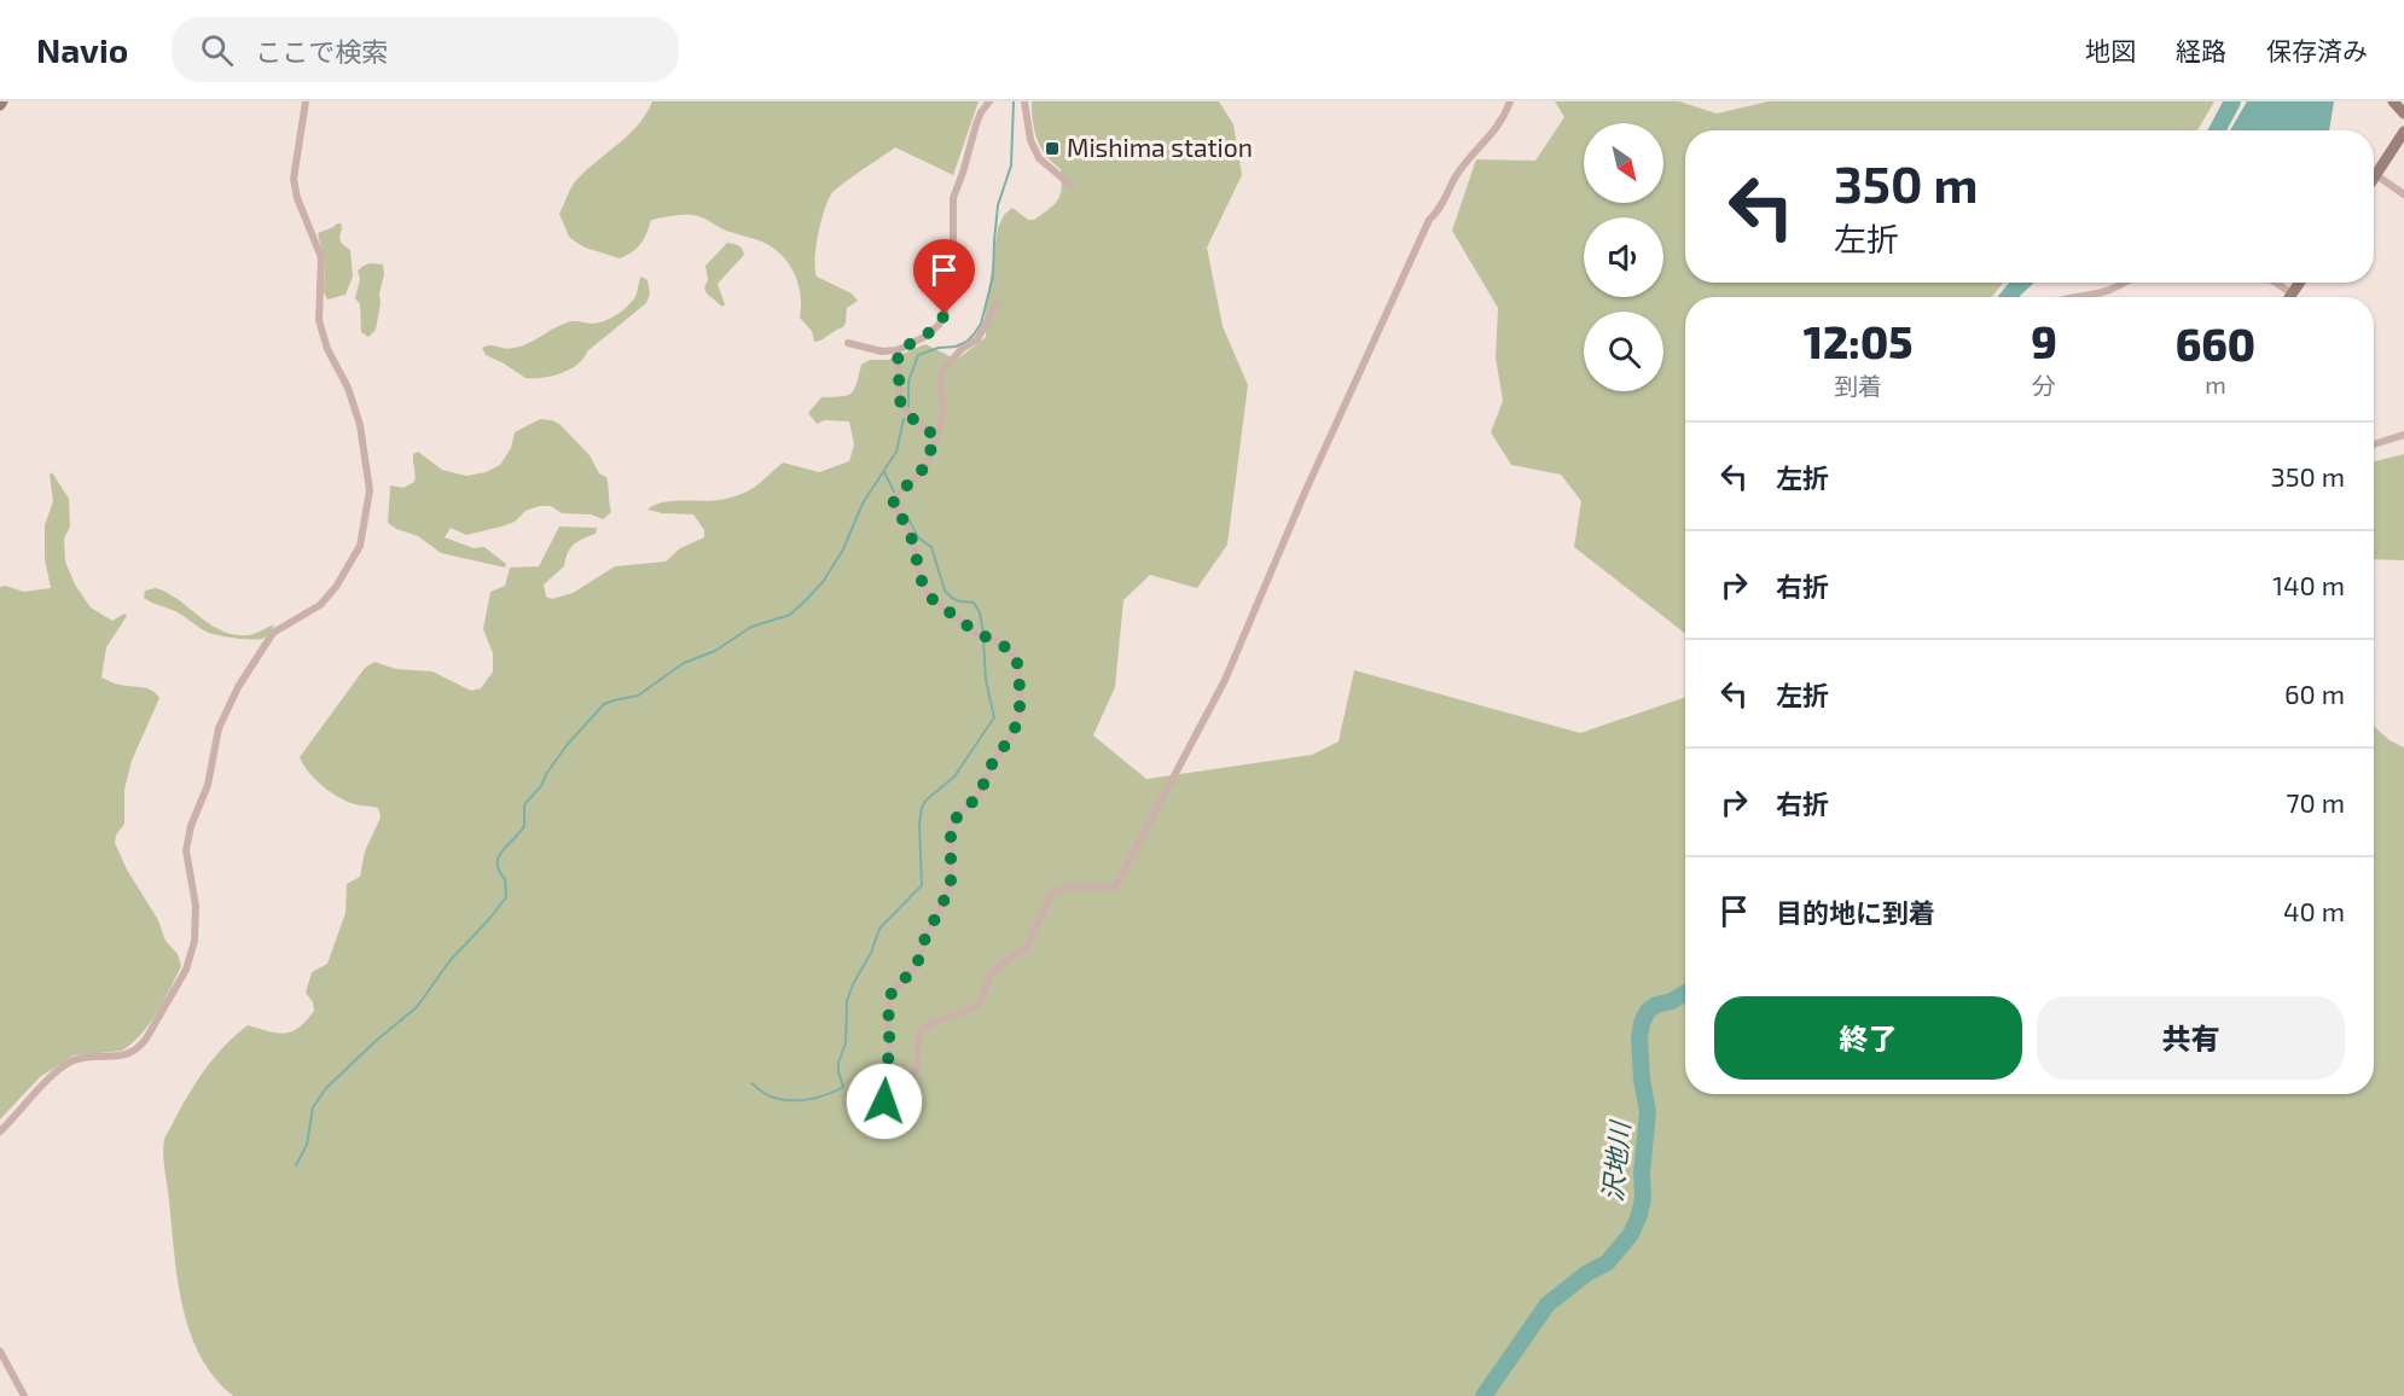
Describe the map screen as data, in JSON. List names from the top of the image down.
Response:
{
  "water": ["沢地川"],
  "places": {
    "transit": ["Mishima station"]
  },
  "north": "bottom right",
  "page": {
    "header": "Navio",
    "search": "ここで検索",
    "nav": ["地図", "経路", "保存済み"],
    "turn": ["350 m", "左折"],
    "eta": [
      "12:05",
      "到着",
      "9",
      "分",
      "660",
      "m"
    ],
    "list": [
      {
        "name": "左折",
        "value": "350 m"
      },
      {
        "name": "右折",
        "value": "140 m"
      },
      {
        "name": "左折",
        "value": "60 m"
      },
      {
        "name": "右折",
        "value": "70 m"
      },
      {
        "name": "目的地に到着",
        "value": "40 m"
      }
    ],
    "buttons": ["終了", "共有"]
  }
}
